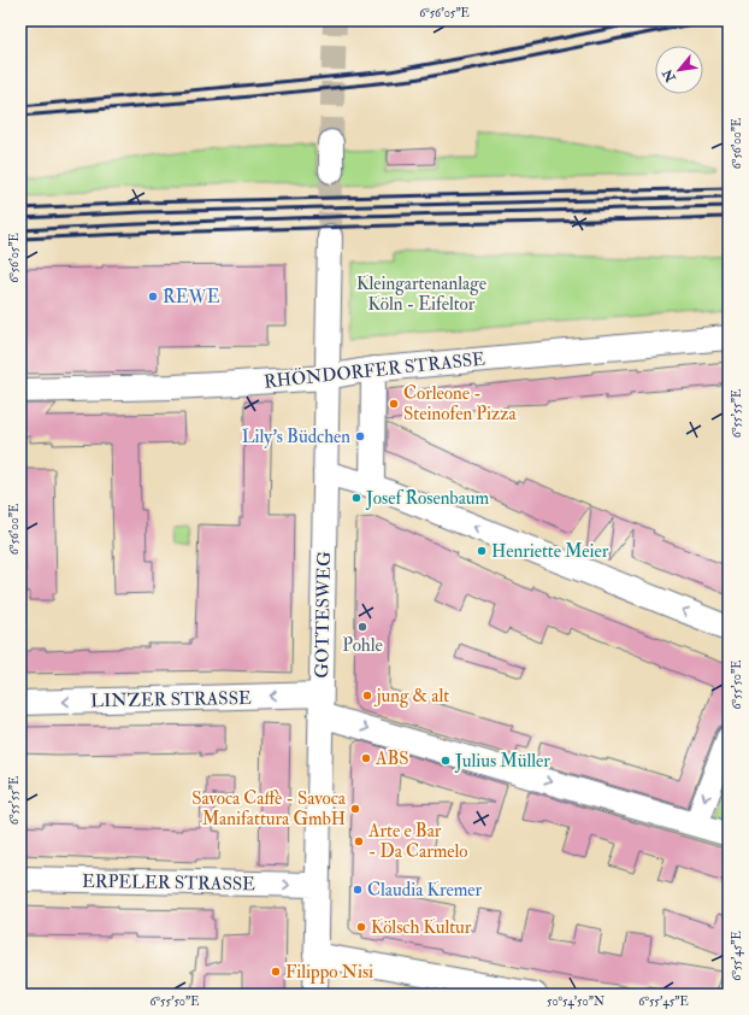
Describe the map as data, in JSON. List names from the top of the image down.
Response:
{
  "streets": {
    "street": [
      "RHÖNDORFER STRASSE",
      "GOTTESWEG",
      "LINZER STRASSE",
      "ERPELER STRASSE"
    ]
  },
  "crossings": [
    ["RHÖNDORFER STRASSE", "GOTTESWEG"],
    ["GOTTESWEG", "LINZER STRASSE"],
    ["GOTTESWEG", "ERPELER STRASSE"]
  ],
  "one_way": ["ERPELER STRASSE"],
  "parks": ["Kleingartenanlage Köln - Eifeltor"],
  "places": [
    "REWE",
    "Corleone - Steinofen Pizza",
    "Lily's Büdchen",
    "Josef Rosenbaum",
    "Henriette Meier",
    "Pohle",
    "jung & alt",
    "ABS",
    "Julius Müller",
    "Savoca Caffè - Savoca Manifattura GmbH",
    "Arte e Bar - Da Carmelo",
    "Claudia Kremer",
    "Kölsch Kultur",
    "Filippo Nisi"
  ],
  "north": "bottom left",
  "coordinates": [
    "6°56'05\"E",
    "6°56'00\"E",
    "6°55'55\"E",
    "6°55'50\"E",
    "6°55'45\"E",
    "50°54'50\"N"
  ]
}
